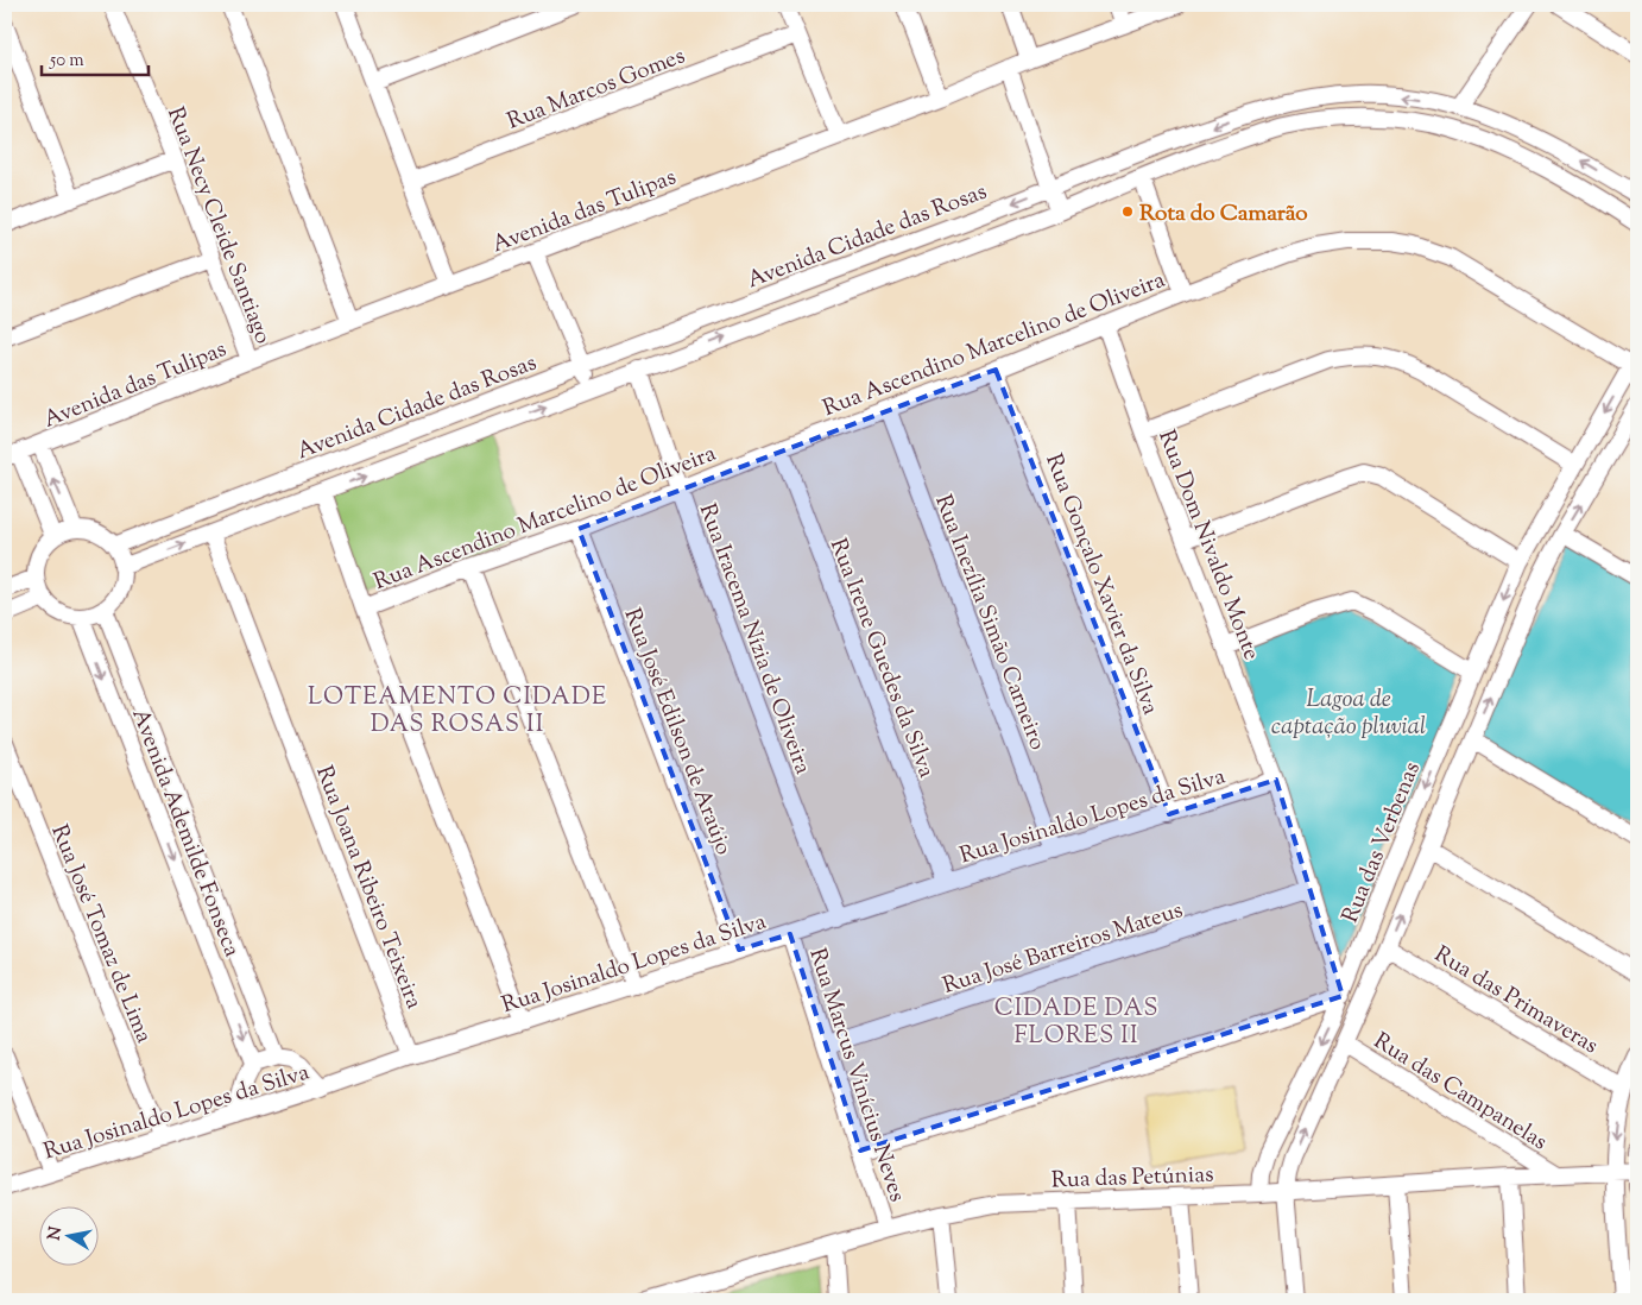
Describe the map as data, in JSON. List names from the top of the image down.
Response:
{
  "streets": {
    "street": [
      "Rua Marcos Gomes",
      "Avenida das Tulipas",
      "Rua Necy Cleide Santiago",
      "Avenida Cidade das Rosas",
      "Rua Ascendino Marcelino de Oliveira",
      "Rua Dom Nivaldo Monte",
      "Rua Gonçalo Xavier da Silva",
      "Rua Inezília Simão Carneiro",
      "Rua Iracema Nízia de Oliveira",
      "Rua Irene Guedes da Silva",
      "Rua José Edilson de Araújo",
      "Rua Josinaldo Lopes da Silva",
      "Avenida Ademilde Fonseca",
      "Rua das Verbenas",
      "Rua Joana Ribeiro Teixeira",
      "Rua José Tomaz de Lima",
      "Rua José Barreiros Mateus",
      "Rua das Primaveras",
      "Rua Marcus Vinícius Neves",
      "Rua das Campanelas",
      "Rua das Petúnias"
    ]
  },
  "crossings": [
    ["Avenida das Tulipas", "Rua Necy Cleide Santiago"],
    ["Avenida Cidade das Rosas", "Rua Iracema Nízia de Oliveira"],
    ["Avenida Cidade das Rosas", "Avenida Ademilde Fonseca"],
    ["Avenida Cidade das Rosas", "Rua Joana Ribeiro Teixeira"],
    ["Rua Ascendino Marcelino de Oliveira", "Rua Dom Nivaldo Monte"],
    ["Rua Ascendino Marcelino de Oliveira", "Rua Gonçalo Xavier da Silva"],
    ["Rua Ascendino Marcelino de Oliveira", "Rua Inezília Simão Carneiro"],
    ["Rua Ascendino Marcelino de Oliveira", "Rua Iracema Nízia de Oliveira"],
    ["Rua Ascendino Marcelino de Oliveira", "Rua Irene Guedes da Silva"],
    ["Rua Ascendino Marcelino de Oliveira", "Rua José Edilson de Araújo"],
    ["Rua Ascendino Marcelino de Oliveira", "Rua das Verbenas"],
    ["Rua Dom Nivaldo Monte", "Rua Josinaldo Lopes da Silva"],
    ["Rua Dom Nivaldo Monte", "Rua das Verbenas"],
    ["Rua Dom Nivaldo Monte", "Rua José Barreiros Mateus"],
    ["Rua Gonçalo Xavier da Silva", "Rua Josinaldo Lopes da Silva"],
    ["Rua Inezília Simão Carneiro", "Rua Josinaldo Lopes da Silva"],
    ["Rua Iracema Nízia de Oliveira", "Rua Josinaldo Lopes da Silva"],
    ["Rua Irene Guedes da Silva", "Rua Josinaldo Lopes da Silva"],
    ["Rua José Edilson de Araújo", "Rua Josinaldo Lopes da Silva"],
    ["Rua Josinaldo Lopes da Silva", "Rua Joana Ribeiro Teixeira"],
    ["Rua Josinaldo Lopes da Silva", "Rua José Tomaz de Lima"],
    ["Rua Josinaldo Lopes da Silva", "Rua Marcus Vinícius Neves"],
    ["Rua das Verbenas", "Rua das Primaveras"],
    ["Rua das Verbenas", "Rua das Campanelas"],
    ["Rua das Verbenas", "Rua das Petúnias"],
    ["Rua José Barreiros Mateus", "Rua Marcus Vinícius Neves"],
    ["Rua Marcus Vinícius Neves", "Rua das Petúnias"],
    ["Rua das Campanelas", "Rua das Petúnias"]
  ],
  "districts": ["LOTEAMENTO CIDADE DAS ROSAS II", "CIDADE DAS FLORES II"],
  "water": ["Lagoa de captação pluvial"],
  "places": ["Rota do Camarão"],
  "scale_bar": "50 m",
  "north": "left"
}
